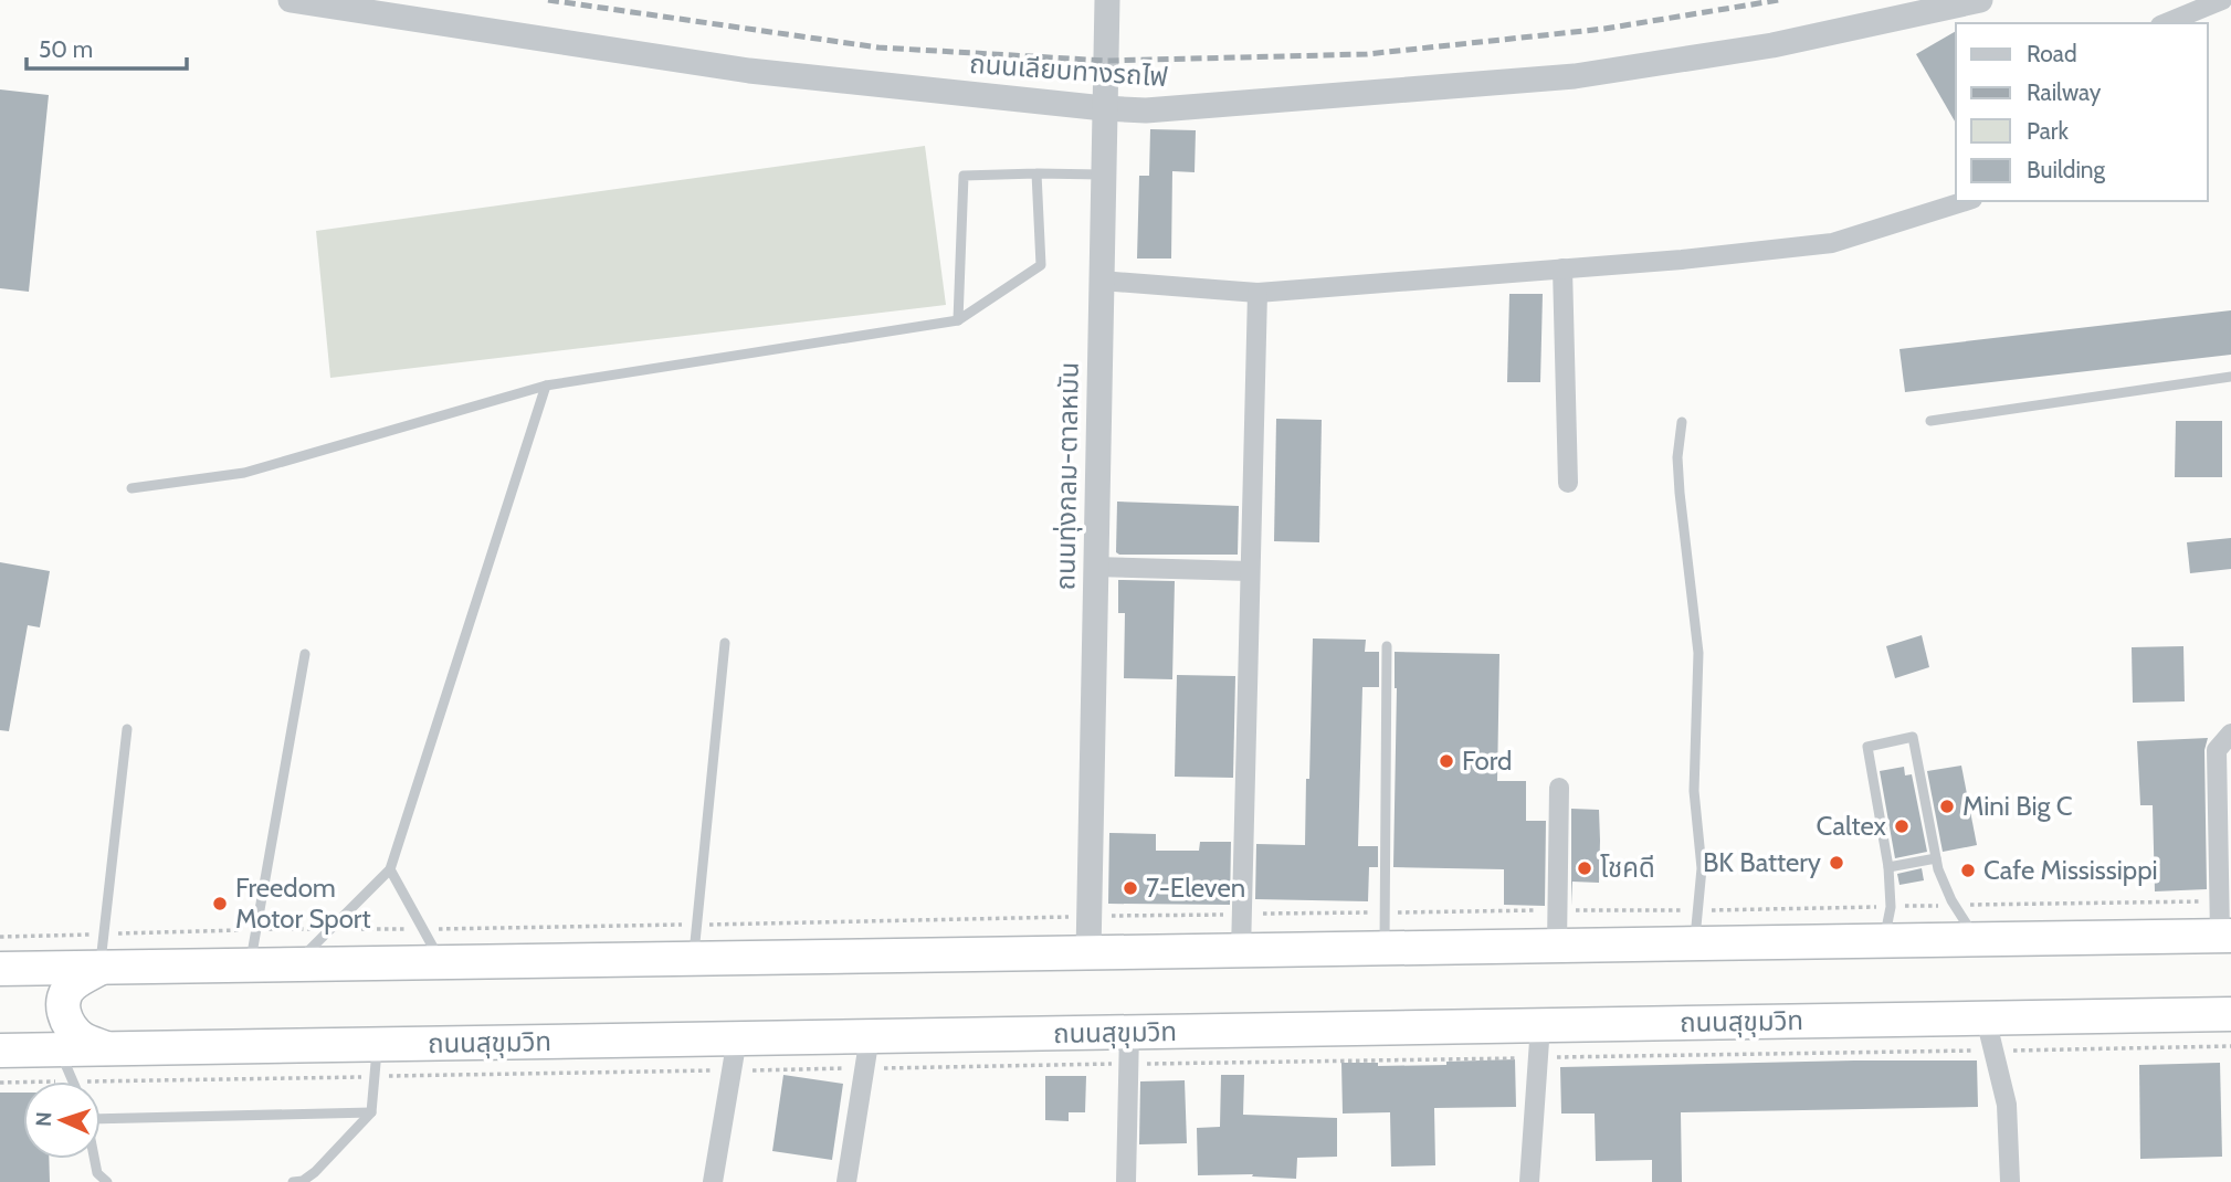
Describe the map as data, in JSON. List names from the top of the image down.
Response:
{
  "streets": {
    "highway": ["ถนนสุขุมวิท"],
    "street": ["ถนนเลียบทางรถไฟ", "ถนนทุ่งกลม-ตาลหมัน"]
  },
  "crossings": [
    ["ถนนเลียบทางรถไฟ", "ถนนทุ่งกลม-ตาลหมัน"]
  ],
  "places": [
    "Ford",
    "Mini Big C",
    "Caltex",
    "BK Battery",
    "โชคดี",
    "Cafe Mississippi",
    "7-Eleven",
    "Freedom Motor Sport"
  ],
  "legend": [
    "Road",
    "Railway",
    "Park",
    "Building"
  ],
  "scale_bar": "50 m",
  "north": "left"
}
